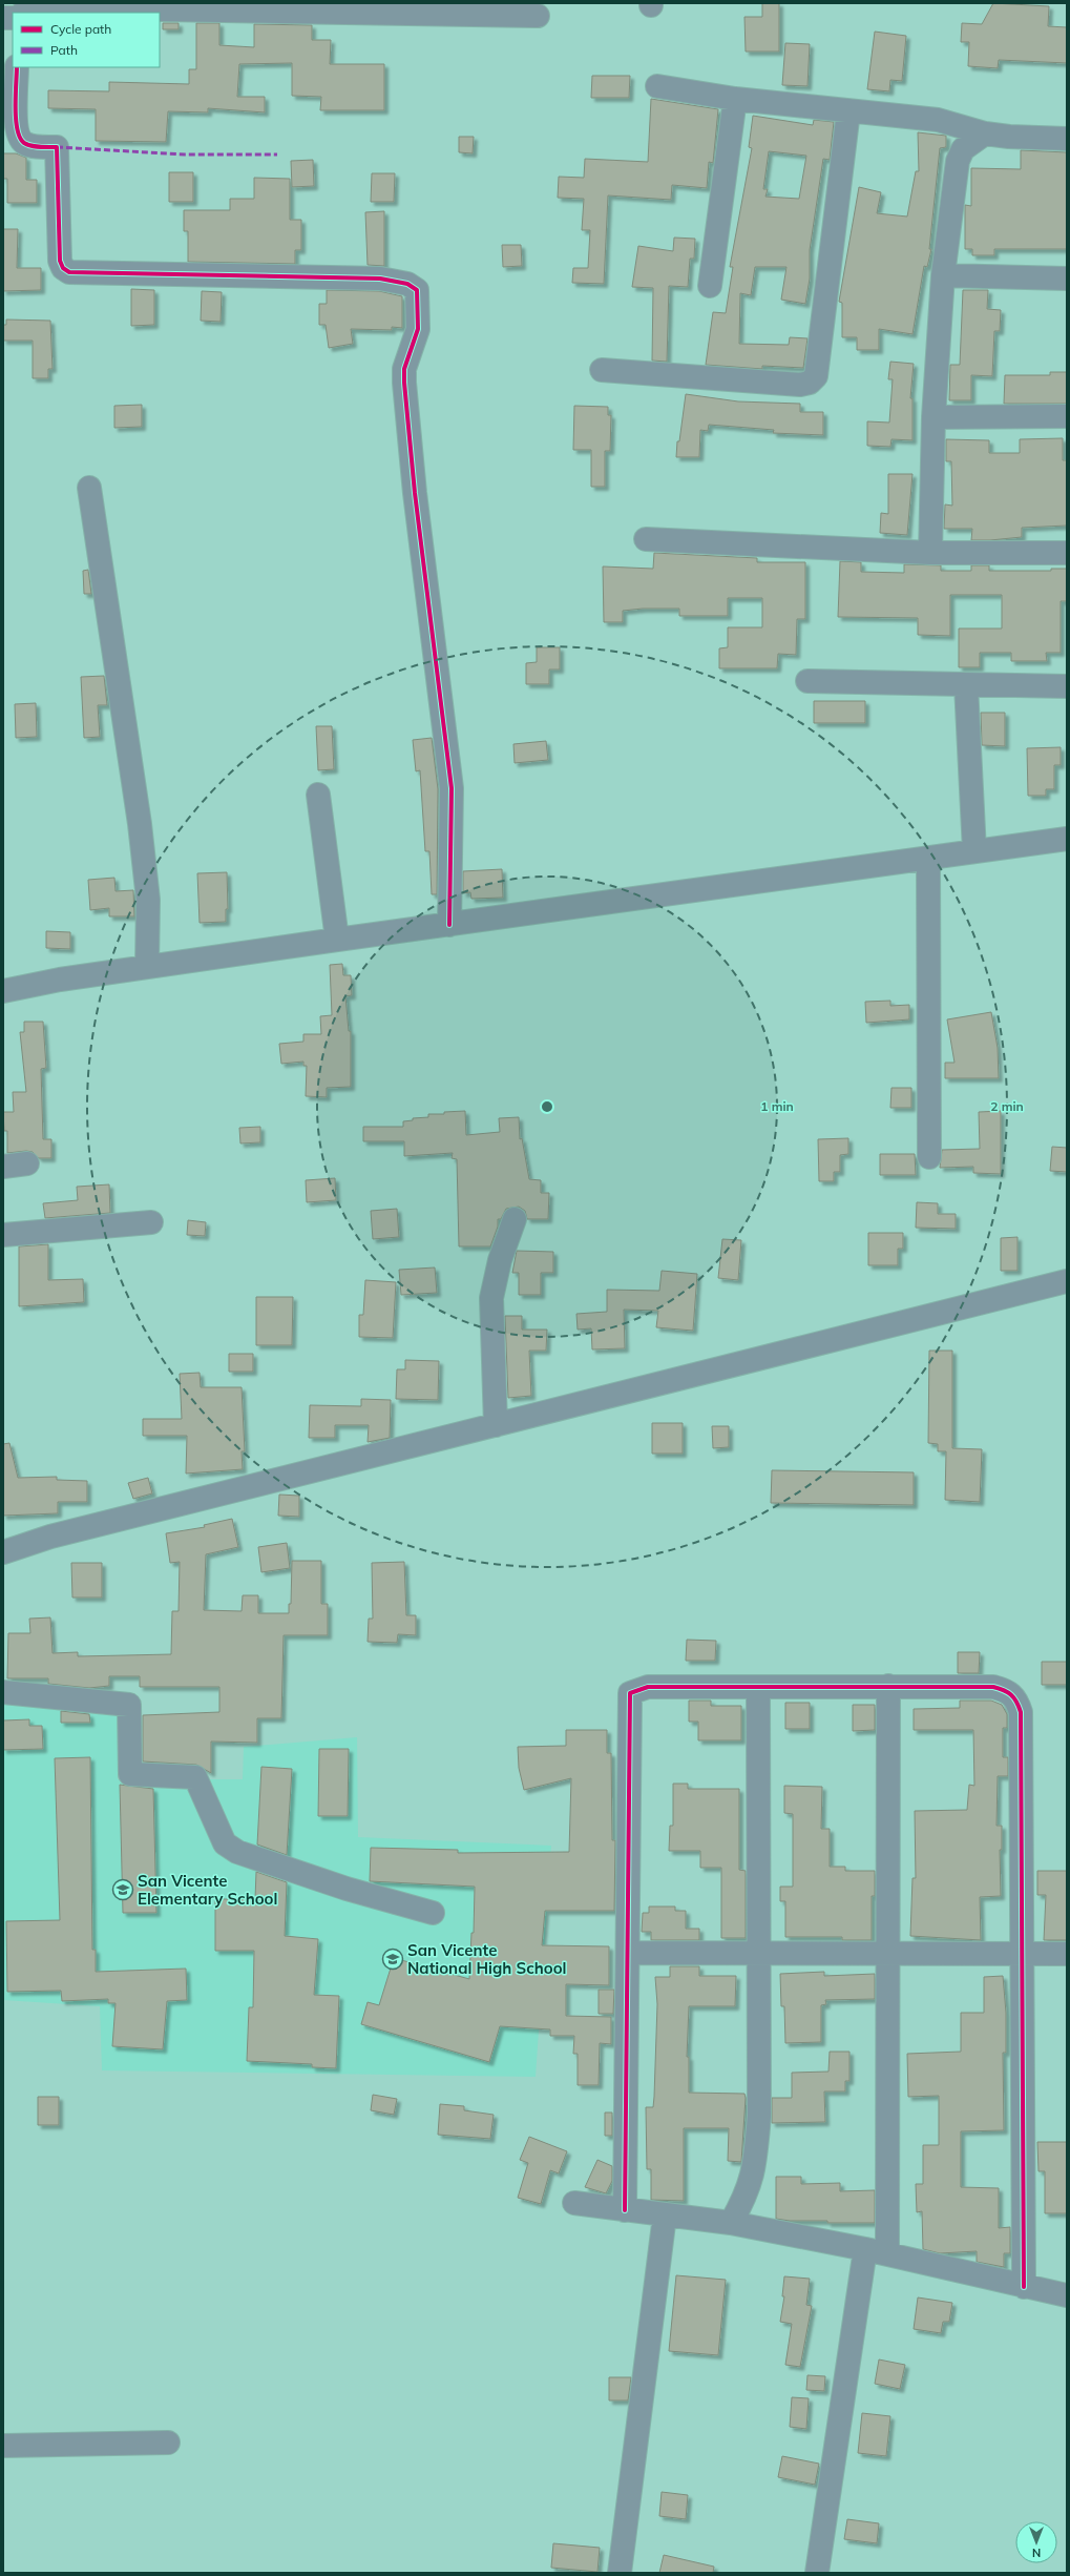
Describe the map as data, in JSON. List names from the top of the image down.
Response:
{
  "places": {
    "school or university": ["San Vicente Elementary School", "San Vicente National High School"]
  },
  "legend": ["Cycle path", "Path"],
  "north": "bottom",
  "rings": ["1 min", "2 min"]
}
